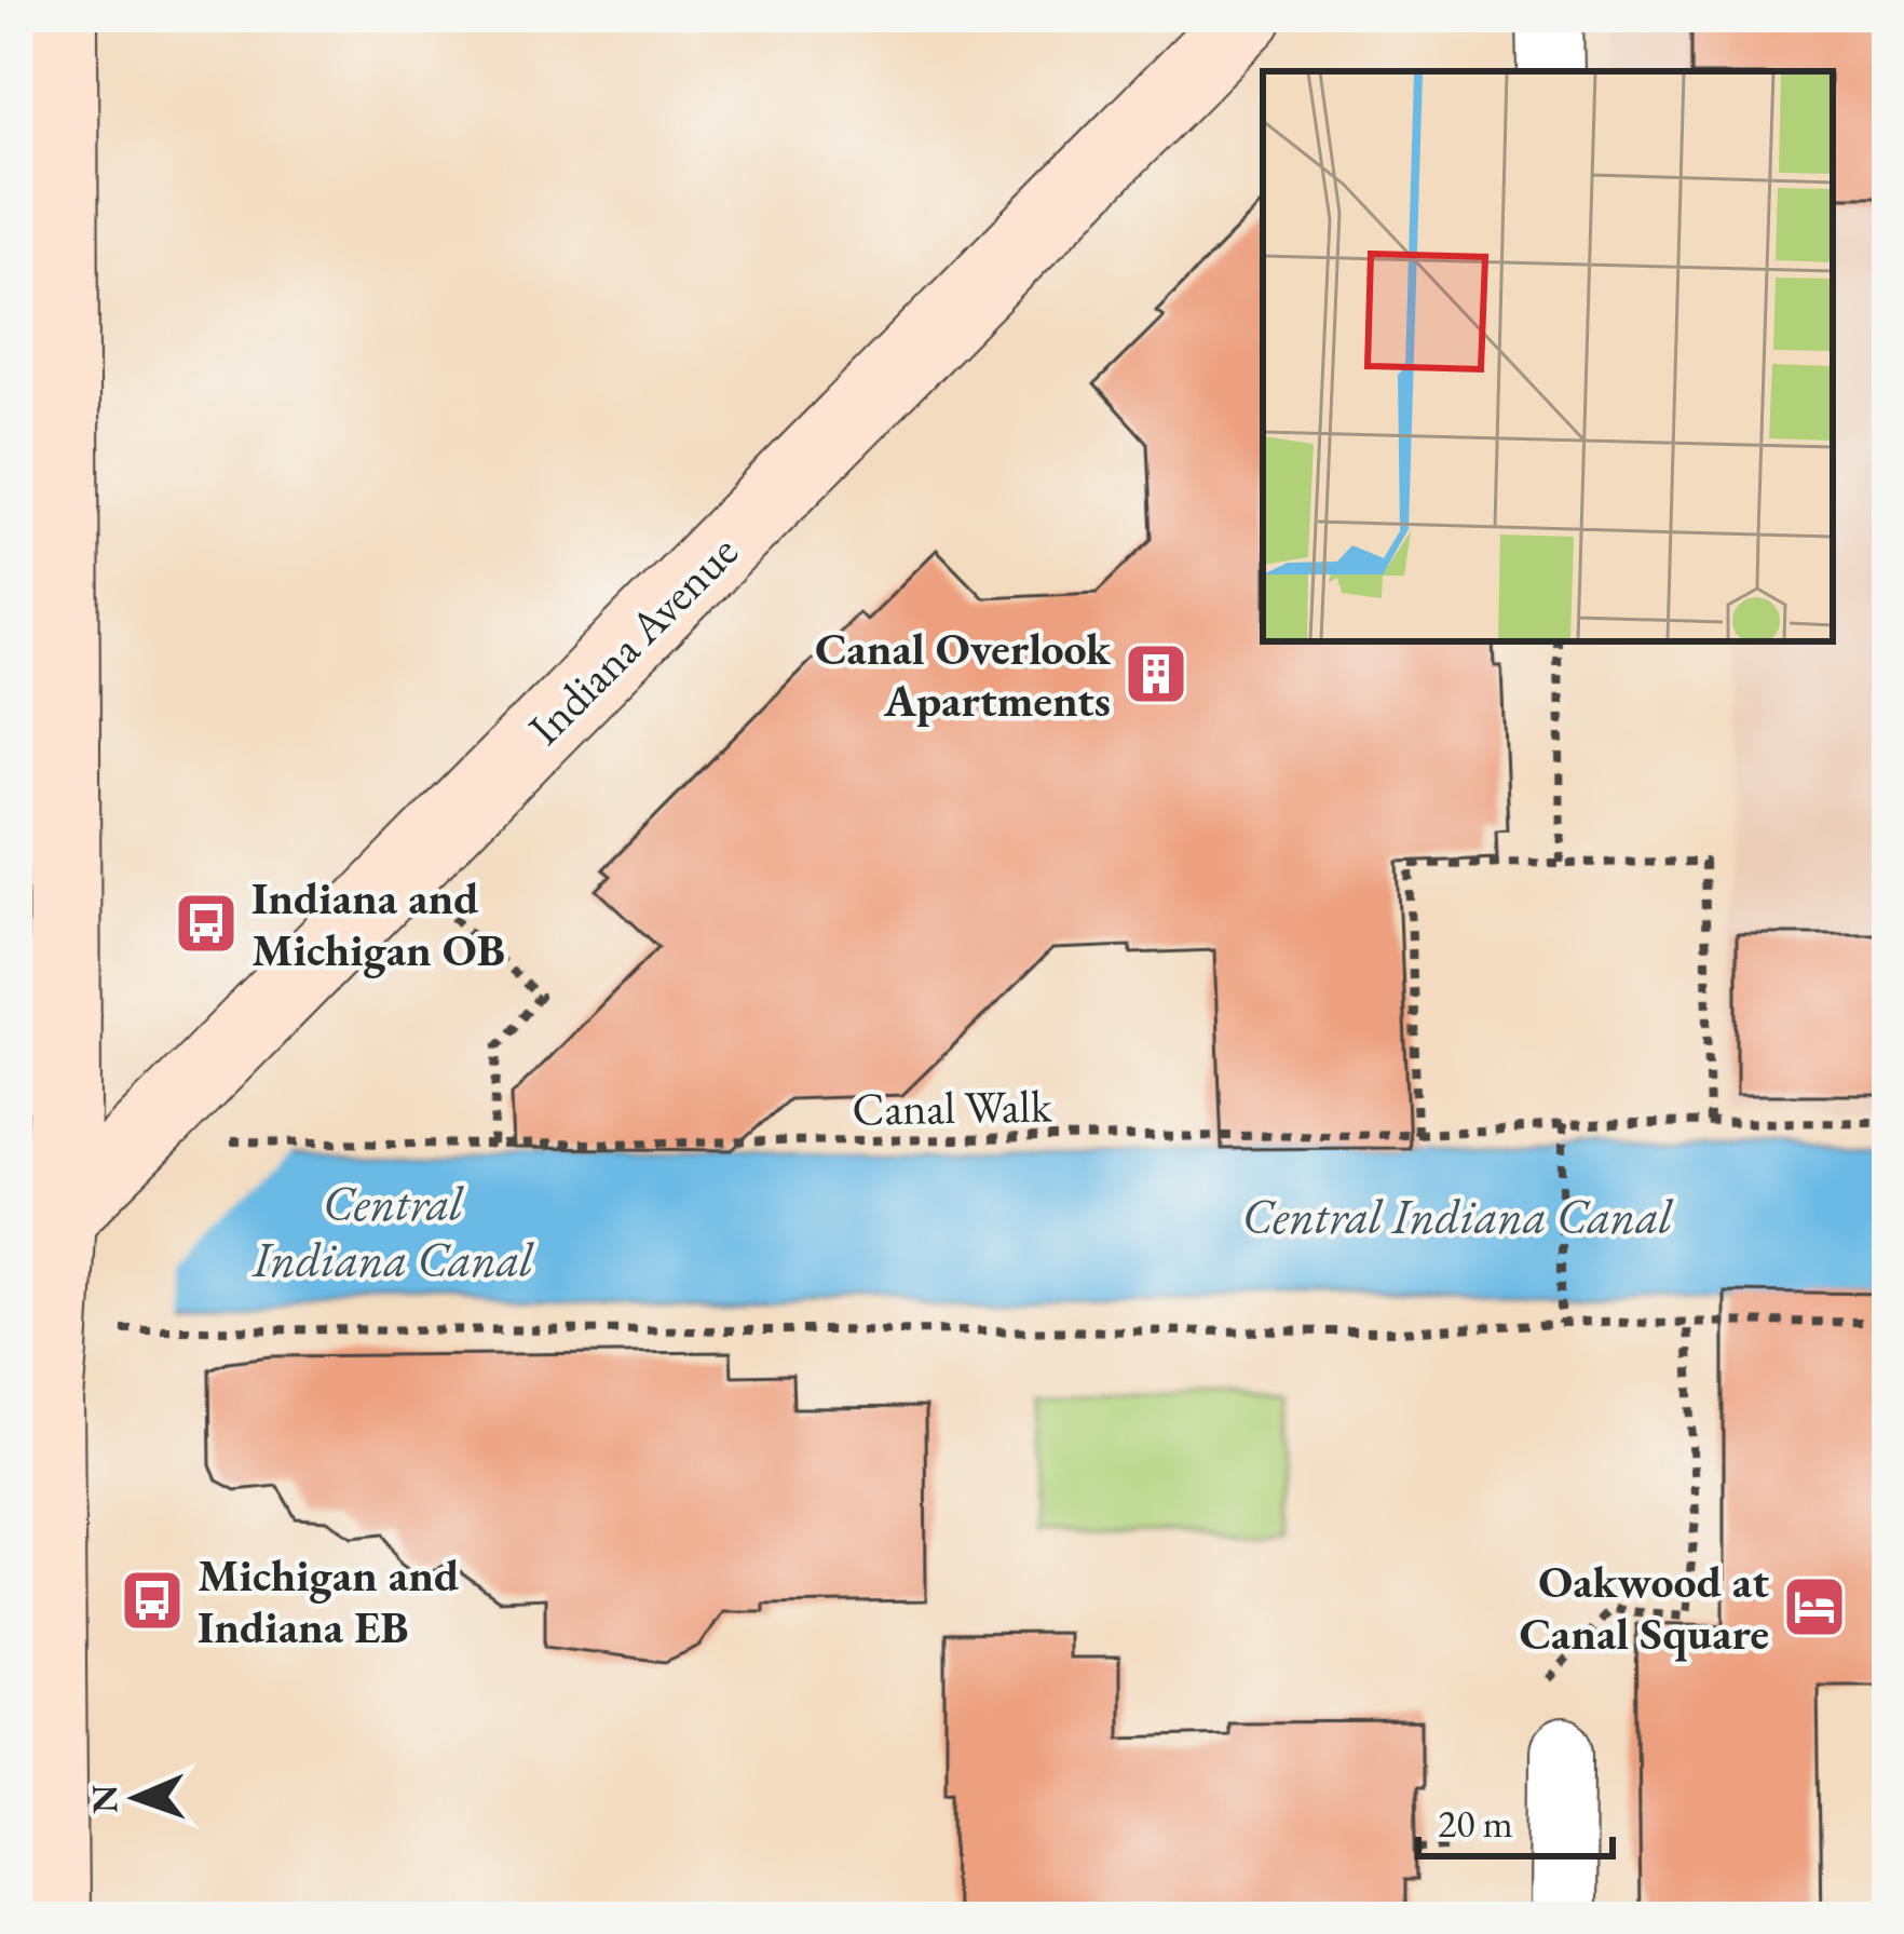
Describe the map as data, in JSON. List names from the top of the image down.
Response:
{
  "streets": {
    "main road": ["Indiana Avenue"],
    "path": ["Canal Walk"]
  },
  "crossings": [
    ["Indiana Avenue", "Canal Walk"]
  ],
  "water": ["Central Indiana Canal"],
  "places": {
    "building": ["Canal Overlook Apartments"],
    "bus stop": ["Indiana and Michigan OB", "Michigan and Indiana EB"],
    "hotel": ["Oakwood at Canal Square"]
  },
  "scale_bar": "20 m",
  "north": "left"
}
